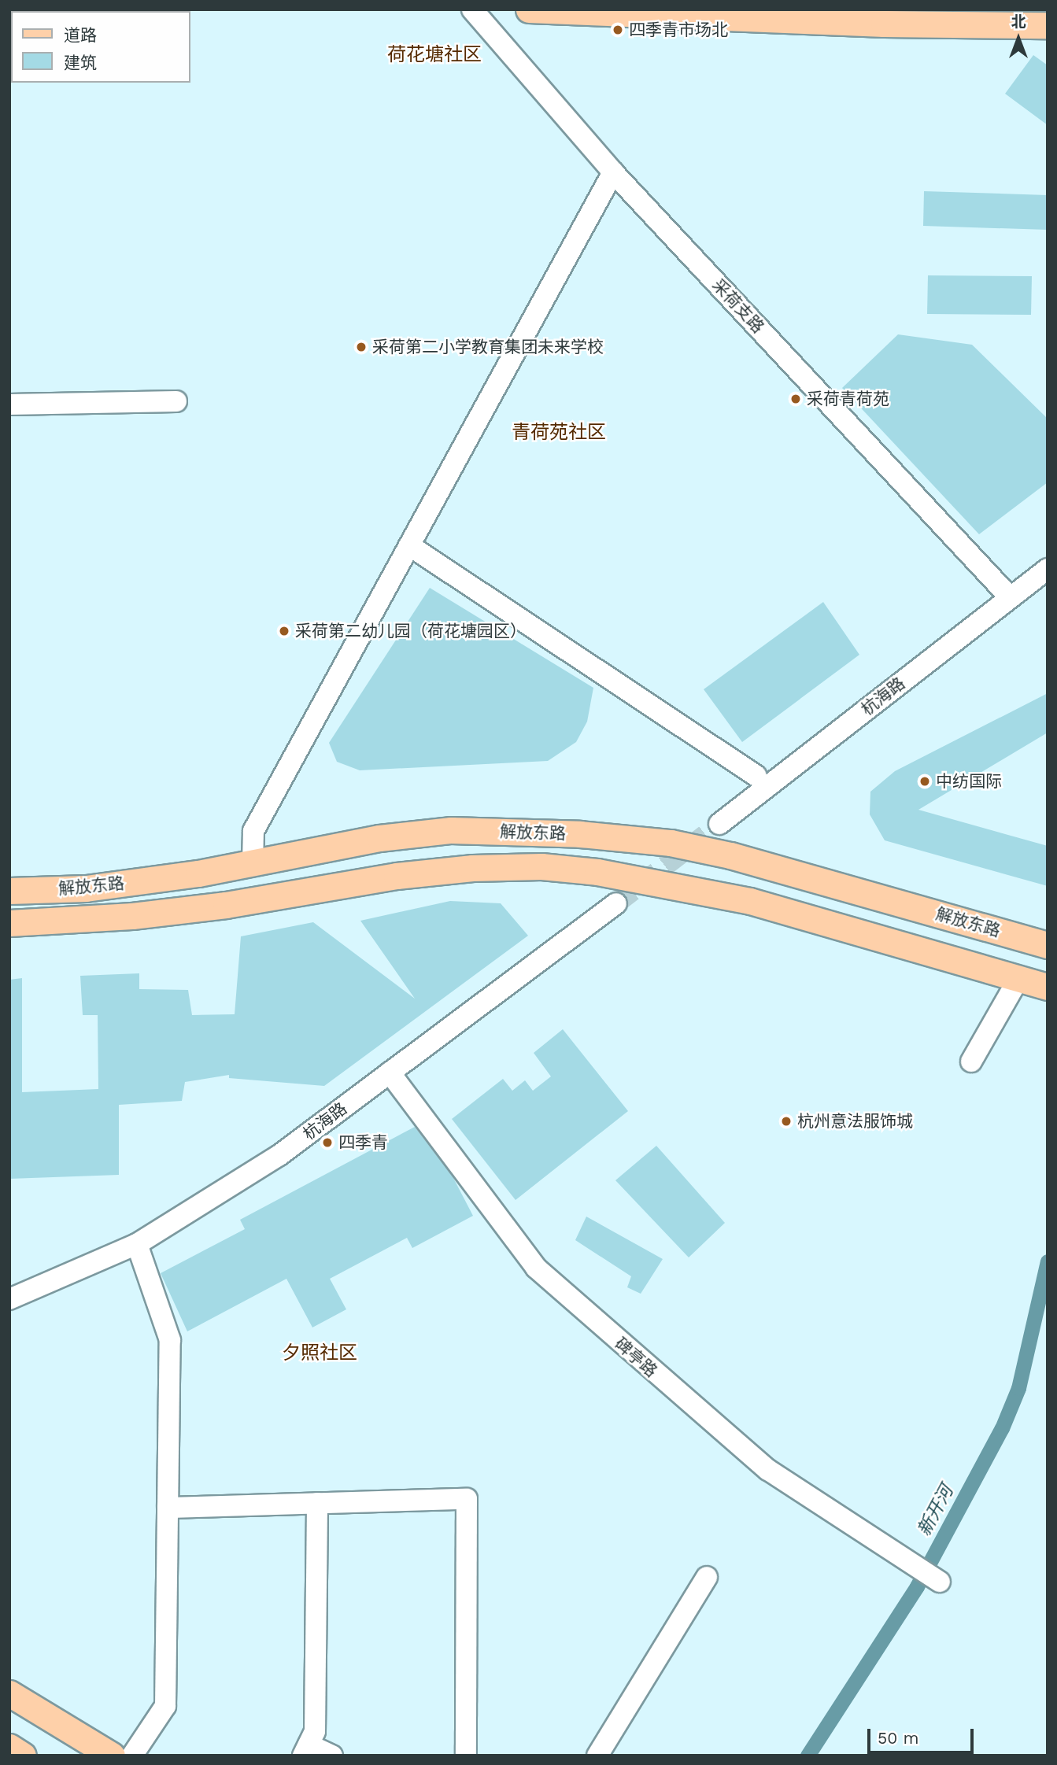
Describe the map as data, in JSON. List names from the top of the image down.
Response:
{
  "streets": {
    "main road": ["解放东路"],
    "street": ["采荷支路", "杭海路", "碑亭路"]
  },
  "crossings": [
    ["采荷支路", "杭海路"],
    ["杭海路", "碑亭路"]
  ],
  "districts": ["荷花塘社区", "青荷苑社区", "夕照社区"],
  "water": ["新开河"],
  "places": [
    "四季青市场北",
    "采荷第二小学教育集团未来学校",
    "采荷青荷苑",
    "采荷第二幼儿园（荷花塘园区）",
    "中纺国际",
    "杭州意法服饰城",
    "四季青"
  ],
  "legend": ["道路", "建筑"],
  "scale_bar": "50 m",
  "north": "top"
}
